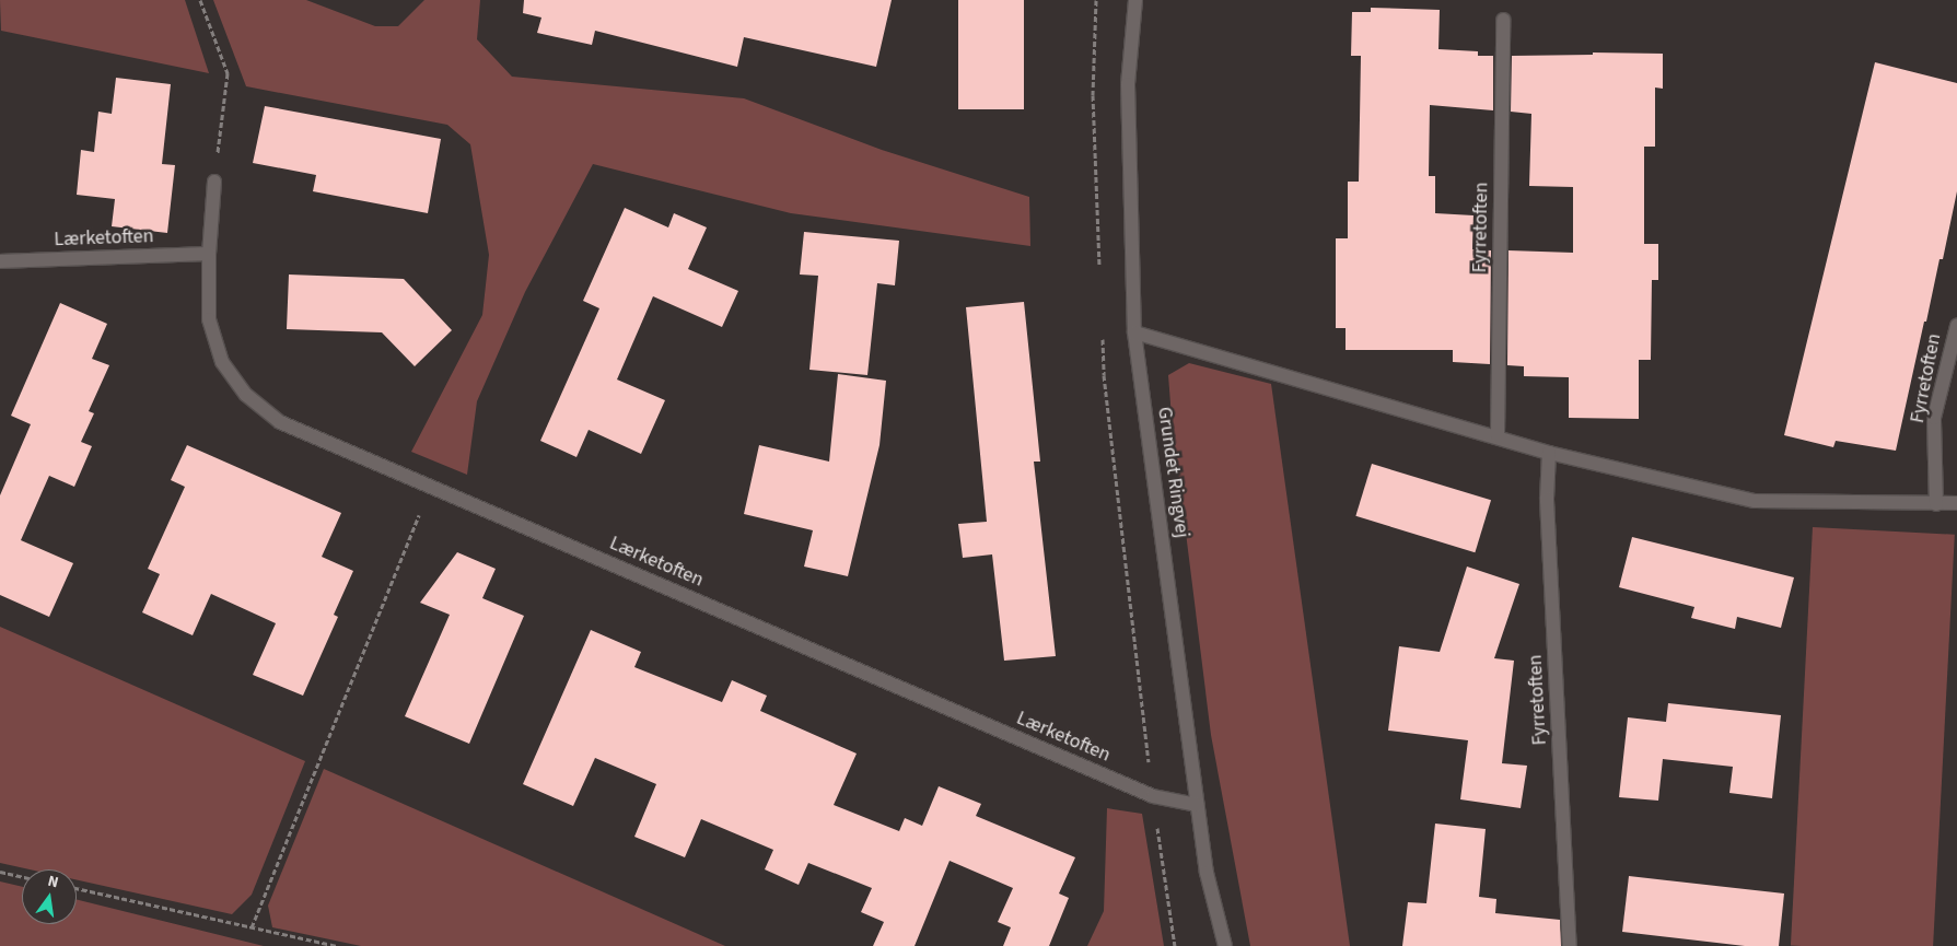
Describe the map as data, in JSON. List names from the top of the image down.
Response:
{
  "streets": {
    "street": ["Fyrretoften", "Lærketoften", "Grundet Ringvej"]
  },
  "crossings": [
    ["Lærketoften", "Grundet Ringvej"]
  ],
  "north": "top"
}
